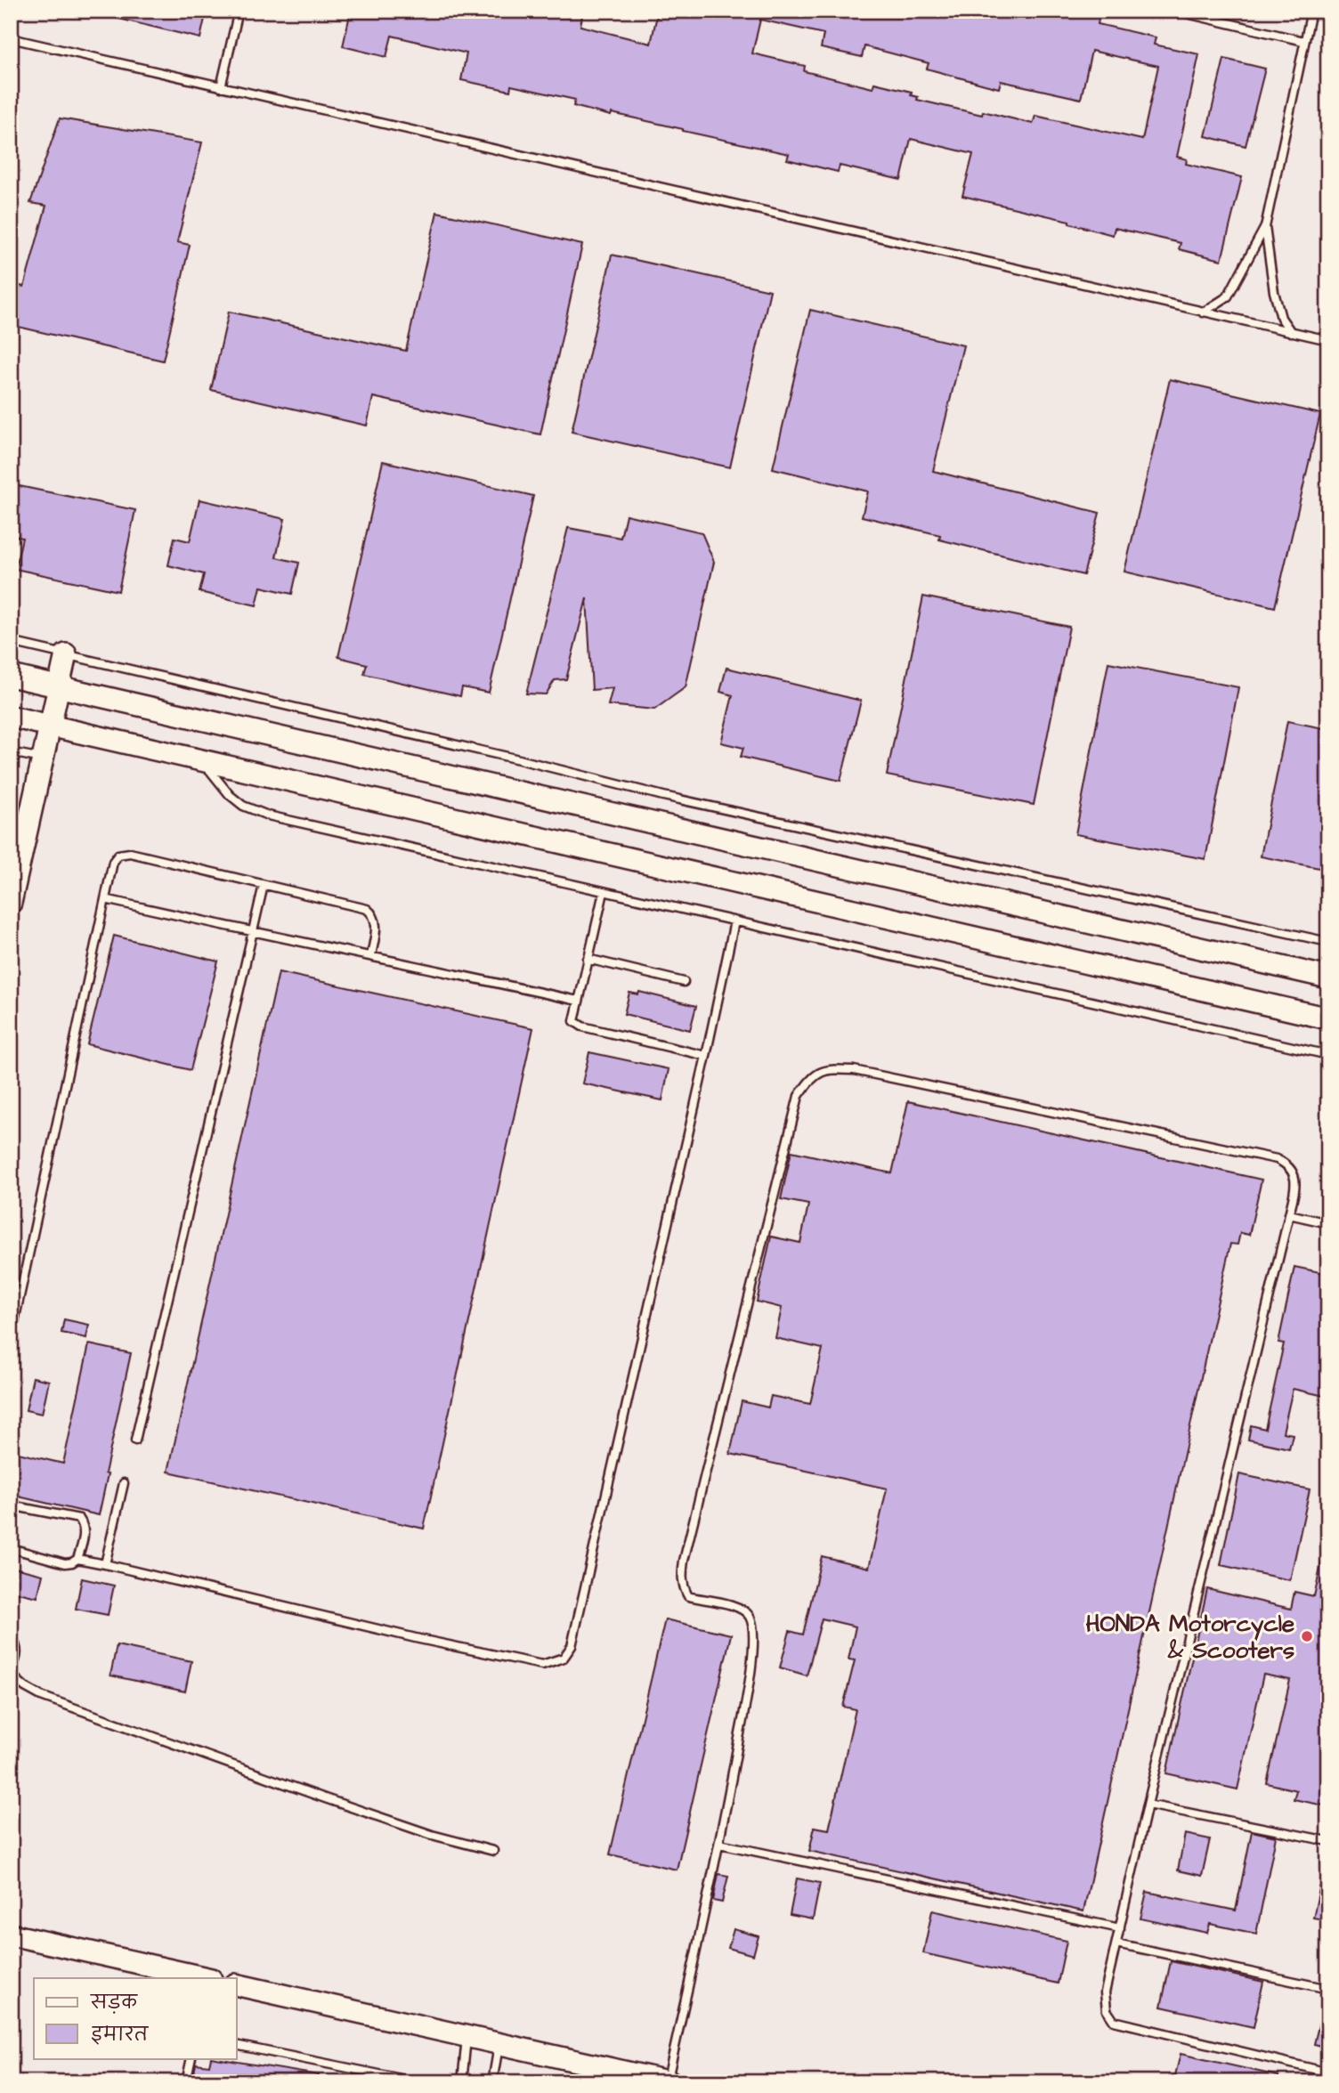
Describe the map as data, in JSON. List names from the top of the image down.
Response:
{
  "places": ["HONDA Motorcycle & Scooters"],
  "legend": ["सड़क", "इमारत"]
}
